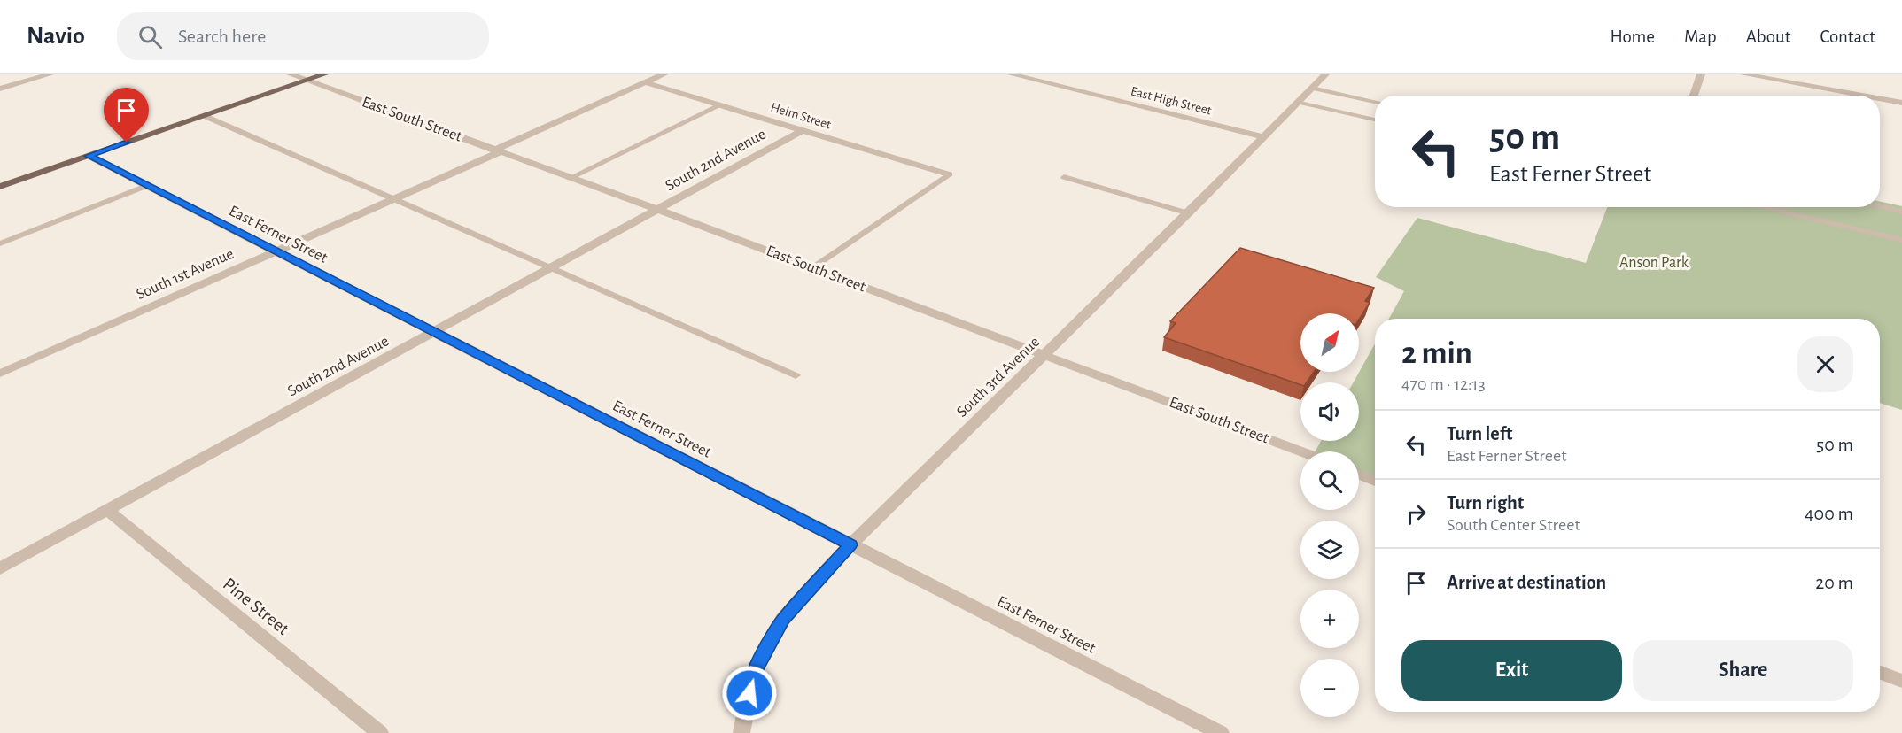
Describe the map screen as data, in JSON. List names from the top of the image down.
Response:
{
  "streets": {
    "street": [
      "East High Street",
      "Helm Street",
      "East South Street",
      "South 2nd Avenue",
      "East Ferner Street",
      "South 1st Avenue",
      "South 3rd Avenue",
      "Pine Street"
    ]
  },
  "crossings": [
    ["East High Street", "South 3rd Avenue"],
    ["Helm Street", "South 2nd Avenue"],
    ["Helm Street", "South 1st Avenue"],
    ["East South Street", "South 2nd Avenue"],
    ["East South Street", "South 1st Avenue"],
    ["East South Street", "South 3rd Avenue"],
    ["South 2nd Avenue", "East Ferner Street"],
    ["South 2nd Avenue", "Pine Street"],
    ["East Ferner Street", "South 1st Avenue"],
    ["East Ferner Street", "South 3rd Avenue"]
  ],
  "parks": ["Anson Park"],
  "north": "top right",
  "page": {
    "header": "Navio",
    "search": "Search here",
    "nav": [
      "Home",
      "Map",
      "About",
      "Contact"
    ],
    "turn": ["50 m", "East Ferner Street"],
    "map_buttons": ["+", "−"],
    "heading": ["2 min", "470 m · 12:13"],
    "list": [
      {
        "name": "Turn left",
        "note": "East Ferner Street",
        "value": "50 m"
      },
      {
        "name": "Turn right",
        "note": "South Center Street",
        "value": "400 m"
      },
      {
        "name": "Arrive at destination",
        "value": "20 m"
      }
    ],
    "buttons": ["Exit", "Share"]
  }
}
